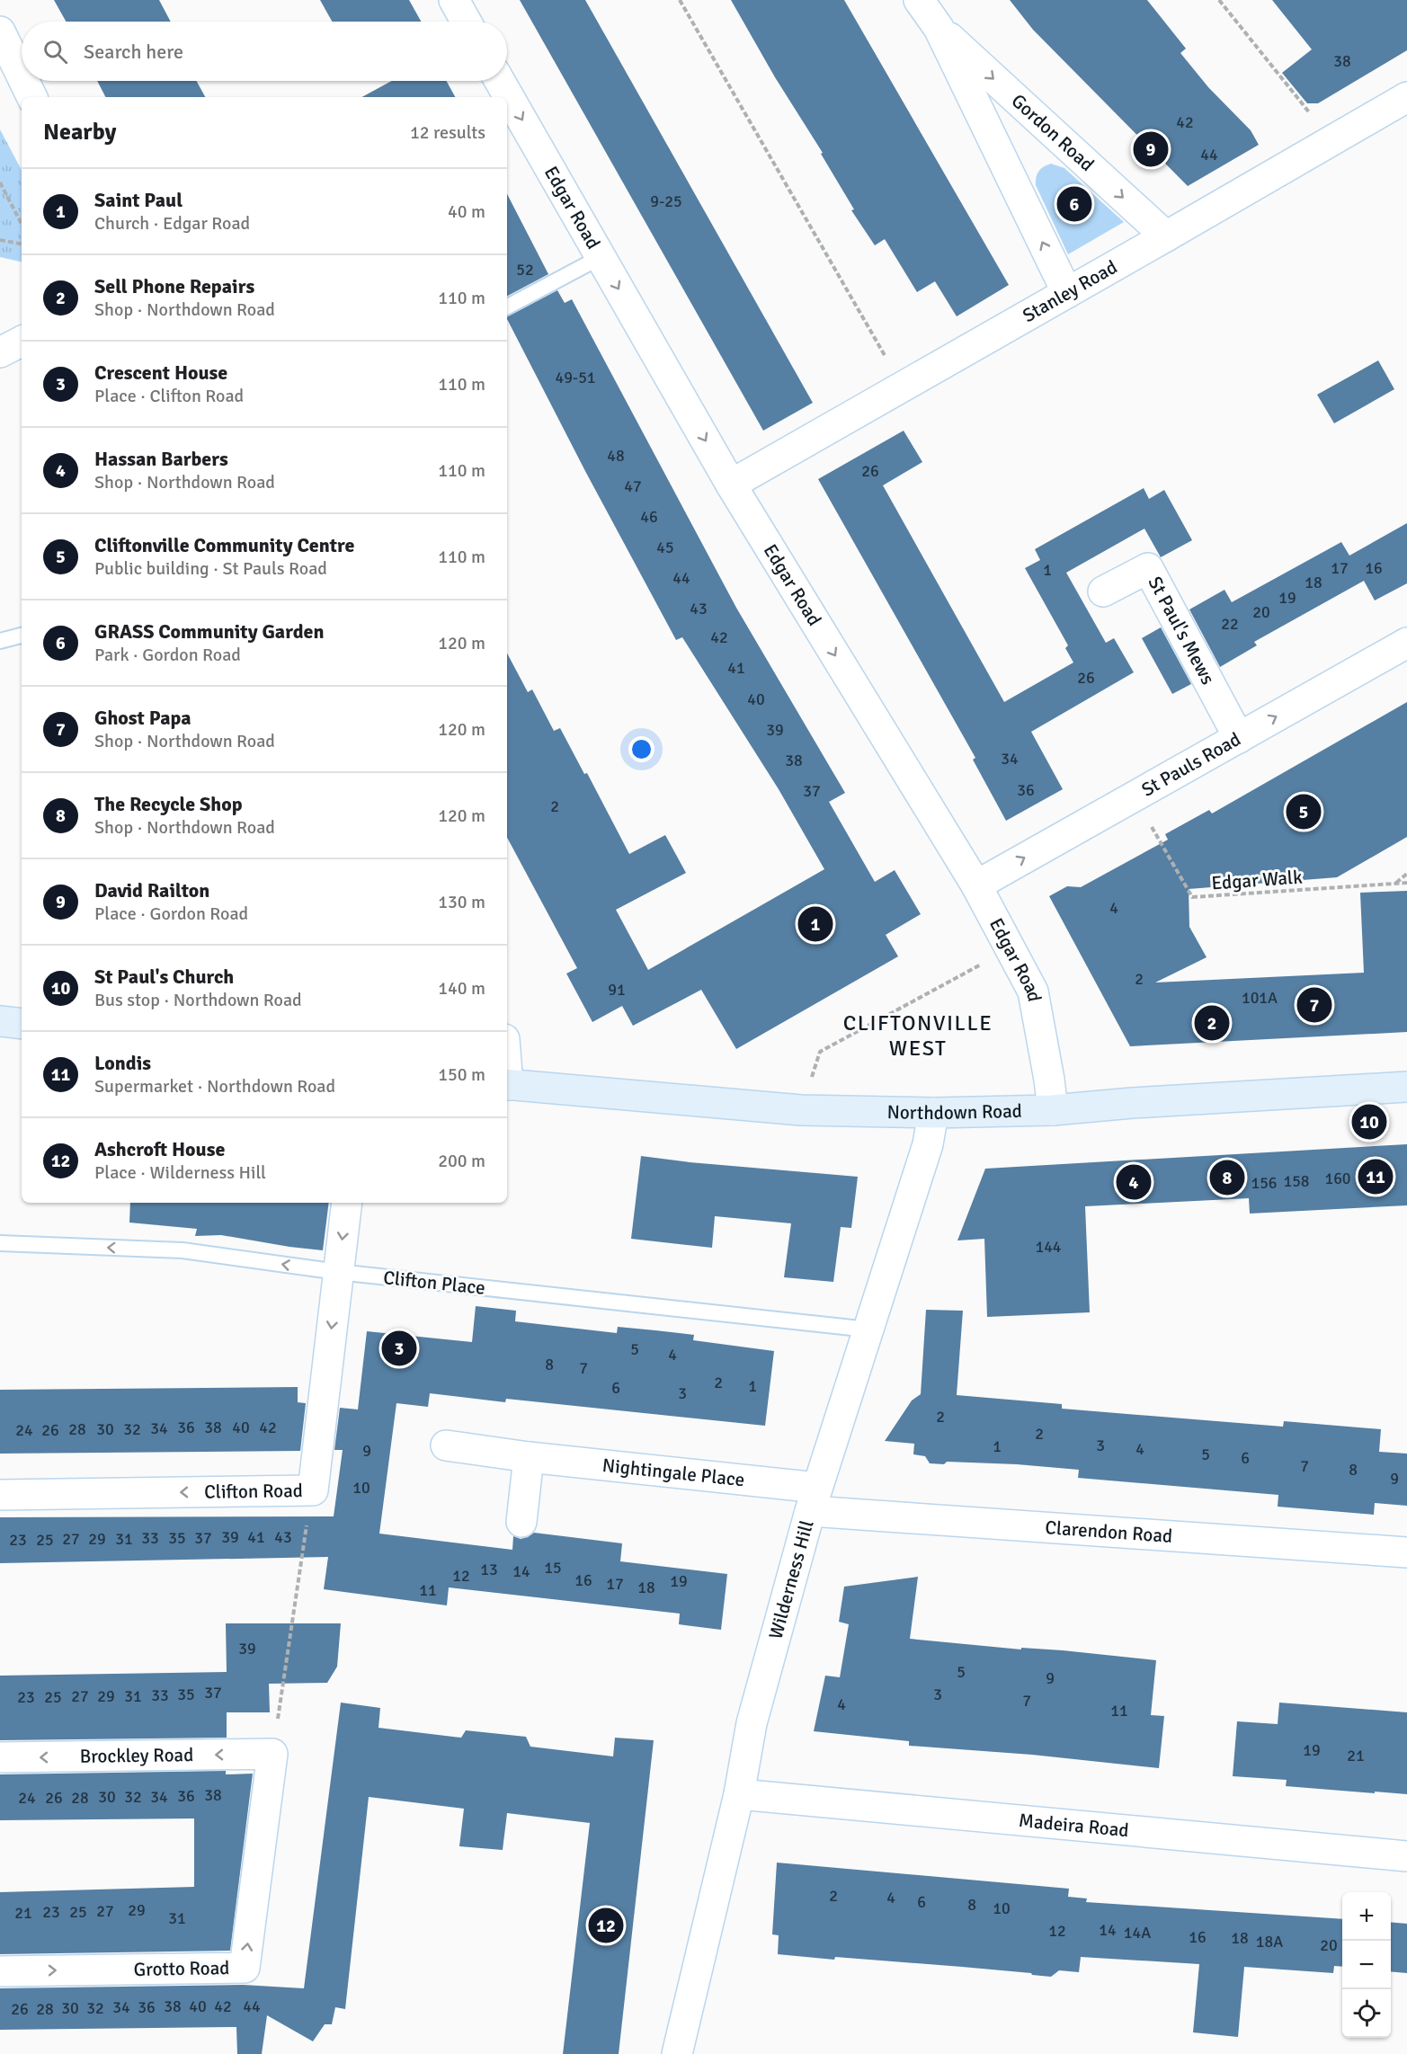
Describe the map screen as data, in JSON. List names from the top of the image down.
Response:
{
  "streets": {
    "main road": ["Northdown Road"],
    "street": [
      "Gordon Road",
      "Edgar Road",
      "Stanley Road",
      "St Paul's Mews",
      "St Pauls Road",
      "Nightingale Place",
      "Clifton Road",
      "Clarendon Road",
      "Wilderness Hill",
      "Brockley Road",
      "Madeira Road",
      "Grotto Road"
    ],
    "lane": ["Clifton Place"],
    "path": ["Edgar Walk"]
  },
  "crossings": [
    ["Gordon Road", "Stanley Road"],
    ["Edgar Road", "Stanley Road"],
    ["Edgar Road", "St Pauls Road"],
    ["Edgar Road", "Northdown Road"],
    ["St Paul's Mews", "St Pauls Road"],
    ["St Pauls Road", "Edgar Walk"],
    ["Northdown Road", "Wilderness Hill"],
    ["Clifton Place", "Clifton Road"],
    ["Clifton Place", "Wilderness Hill"],
    ["Nightingale Place", "Clarendon Road"],
    ["Nightingale Place", "Wilderness Hill"],
    ["Clarendon Road", "Wilderness Hill"],
    ["Wilderness Hill", "Madeira Road"],
    ["Brockley Road", "Grotto Road"]
  ],
  "one_way": [
    "Edgar Road",
    "St Pauls Road",
    "Clifton Place",
    "Brockley Road"
  ],
  "districts": ["CLIFTONVILLE WEST"],
  "house_numbers": [
    "38",
    "42",
    "44",
    "9-25",
    "52",
    "49-51",
    "48",
    "26",
    "47",
    "46",
    "45",
    "17",
    "16",
    "1",
    "44",
    "18",
    "19",
    "43",
    "20",
    "22",
    "42",
    "41",
    "26",
    "40",
    "39",
    "34",
    "38",
    "36",
    "37",
    "2",
    "4",
    "2",
    "91",
    "101A",
    "160",
    "158",
    "156",
    "144",
    "5",
    "4",
    "8",
    "7",
    "2",
    "1",
    "6",
    "3",
    "2",
    "36",
    "38",
    "40",
    "42",
    "34",
    "28",
    "30",
    "32",
    "24",
    "26",
    "2",
    "3",
    "1",
    "4",
    "9",
    "5",
    "6",
    "7",
    "8",
    "9",
    "10",
    "39",
    "41",
    "43",
    "33",
    "35",
    "37",
    "27",
    "29",
    "31",
    "23",
    "25",
    "15",
    "13",
    "14",
    "12",
    "16",
    "19",
    "17",
    "18",
    "11",
    "39",
    "5",
    "9",
    "37",
    "35",
    "3",
    "33",
    "27",
    "29",
    "31",
    "23",
    "25",
    "7",
    "4",
    "11",
    "19",
    "21",
    "38",
    "36",
    "30",
    "32",
    "34",
    "24",
    "26",
    "28",
    "2",
    "4",
    "6",
    "8",
    "10",
    "29",
    "27",
    "23",
    "25",
    "21",
    "31",
    "14",
    "12",
    "14A",
    "16",
    "18",
    "18A",
    "20",
    "38",
    "40",
    "42",
    "44",
    "34",
    "36",
    "30",
    "32",
    "26",
    "28"
  ],
  "page": {
    "search": "Search here",
    "heading": ["Nearby", "12 results"],
    "pins": [
      "9",
      "6",
      "5",
      "1",
      "7",
      "2",
      "10",
      "11",
      "8",
      "4",
      "3",
      "12"
    ],
    "list": [
      {
        "mark": "1",
        "name": "Saint Paul",
        "note": "Church · Edgar Road",
        "value": "40 m"
      },
      {
        "mark": "2",
        "name": "Sell Phone Repairs",
        "note": "Shop · Northdown Road",
        "value": "110 m"
      },
      {
        "mark": "3",
        "name": "Crescent House",
        "note": "Place · Clifton Road",
        "value": "110 m"
      },
      {
        "mark": "4",
        "name": "Hassan Barbers",
        "note": "Shop · Northdown Road",
        "value": "110 m"
      },
      {
        "mark": "5",
        "name": "Cliftonville Community Centre",
        "note": "Public building · St Pauls Road",
        "value": "110 m"
      },
      {
        "mark": "6",
        "name": "GRASS Community Garden",
        "note": "Park · Gordon Road",
        "value": "120 m"
      },
      {
        "mark": "7",
        "name": "Ghost Papa",
        "note": "Shop · Northdown Road",
        "value": "120 m"
      },
      {
        "mark": "8",
        "name": "The Recycle Shop",
        "note": "Shop · Northdown Road",
        "value": "120 m"
      },
      {
        "mark": "9",
        "name": "David Railton",
        "note": "Place · Gordon Road",
        "value": "130 m"
      },
      {
        "mark": "10",
        "name": "St Paul's Church",
        "note": "Bus stop · Northdown Road",
        "value": "140 m"
      },
      {
        "mark": "11",
        "name": "Londis",
        "note": "Supermarket · Northdown Road",
        "value": "150 m"
      },
      {
        "mark": "12",
        "name": "Ashcroft House",
        "note": "Place · Wilderness Hill",
        "value": "200 m"
      }
    ],
    "map_buttons": ["+", "−"]
  }
}
